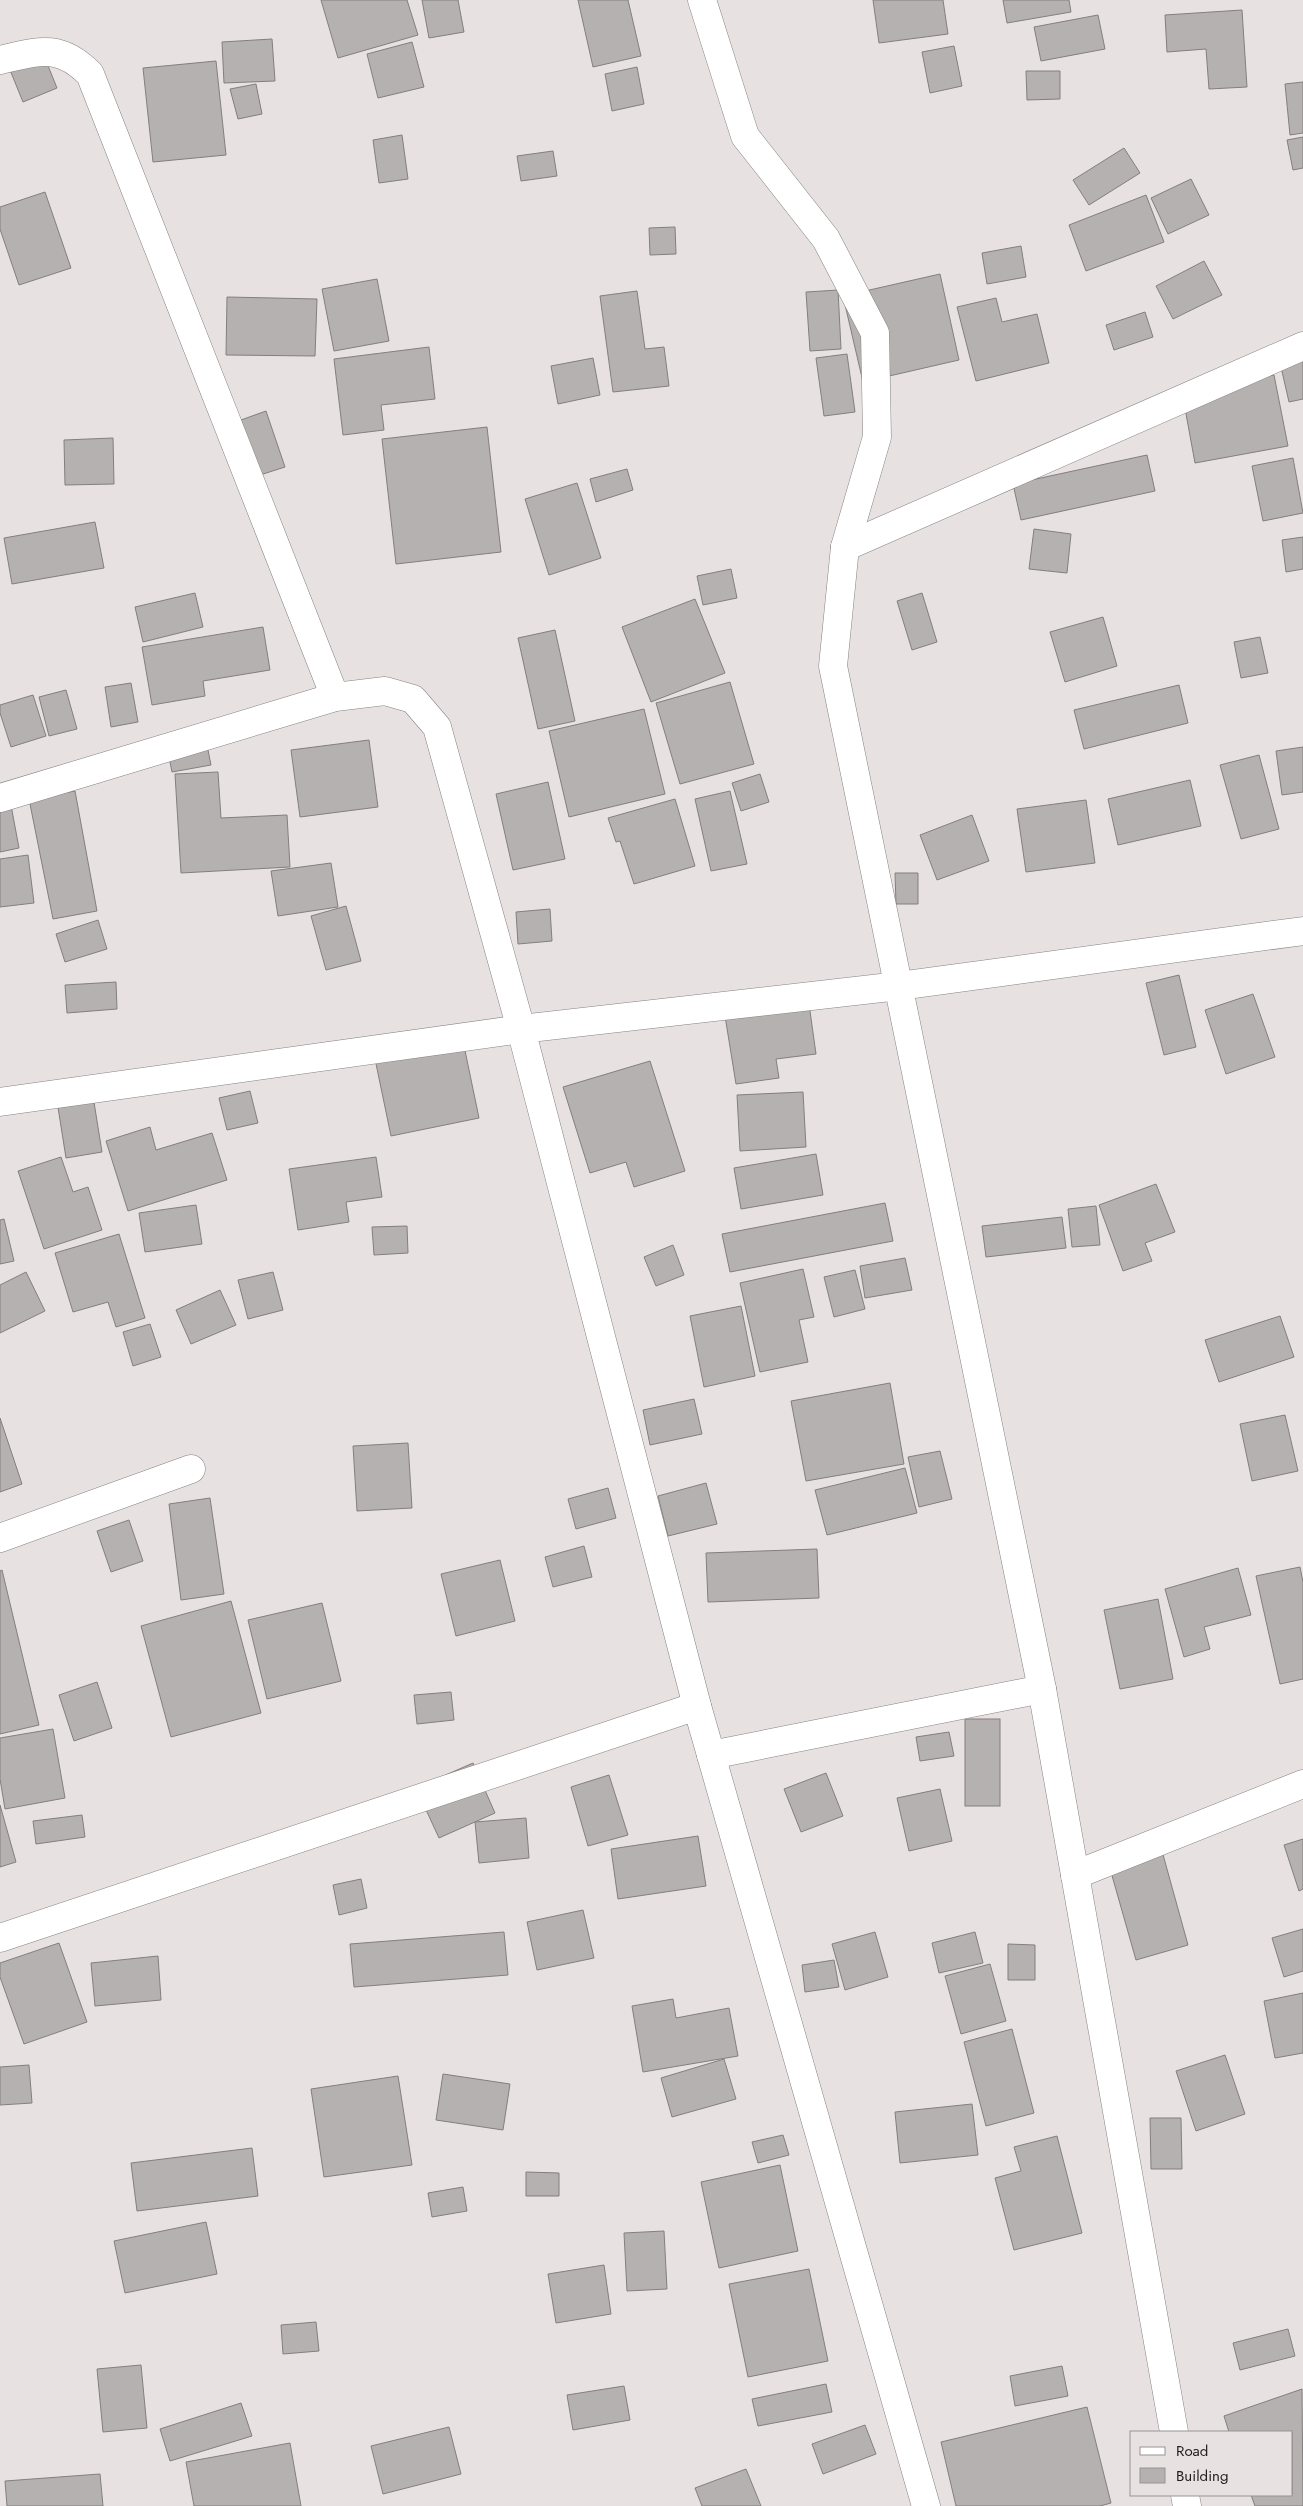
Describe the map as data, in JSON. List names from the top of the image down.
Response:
{
  "legend": ["Road", "Building"]
}
